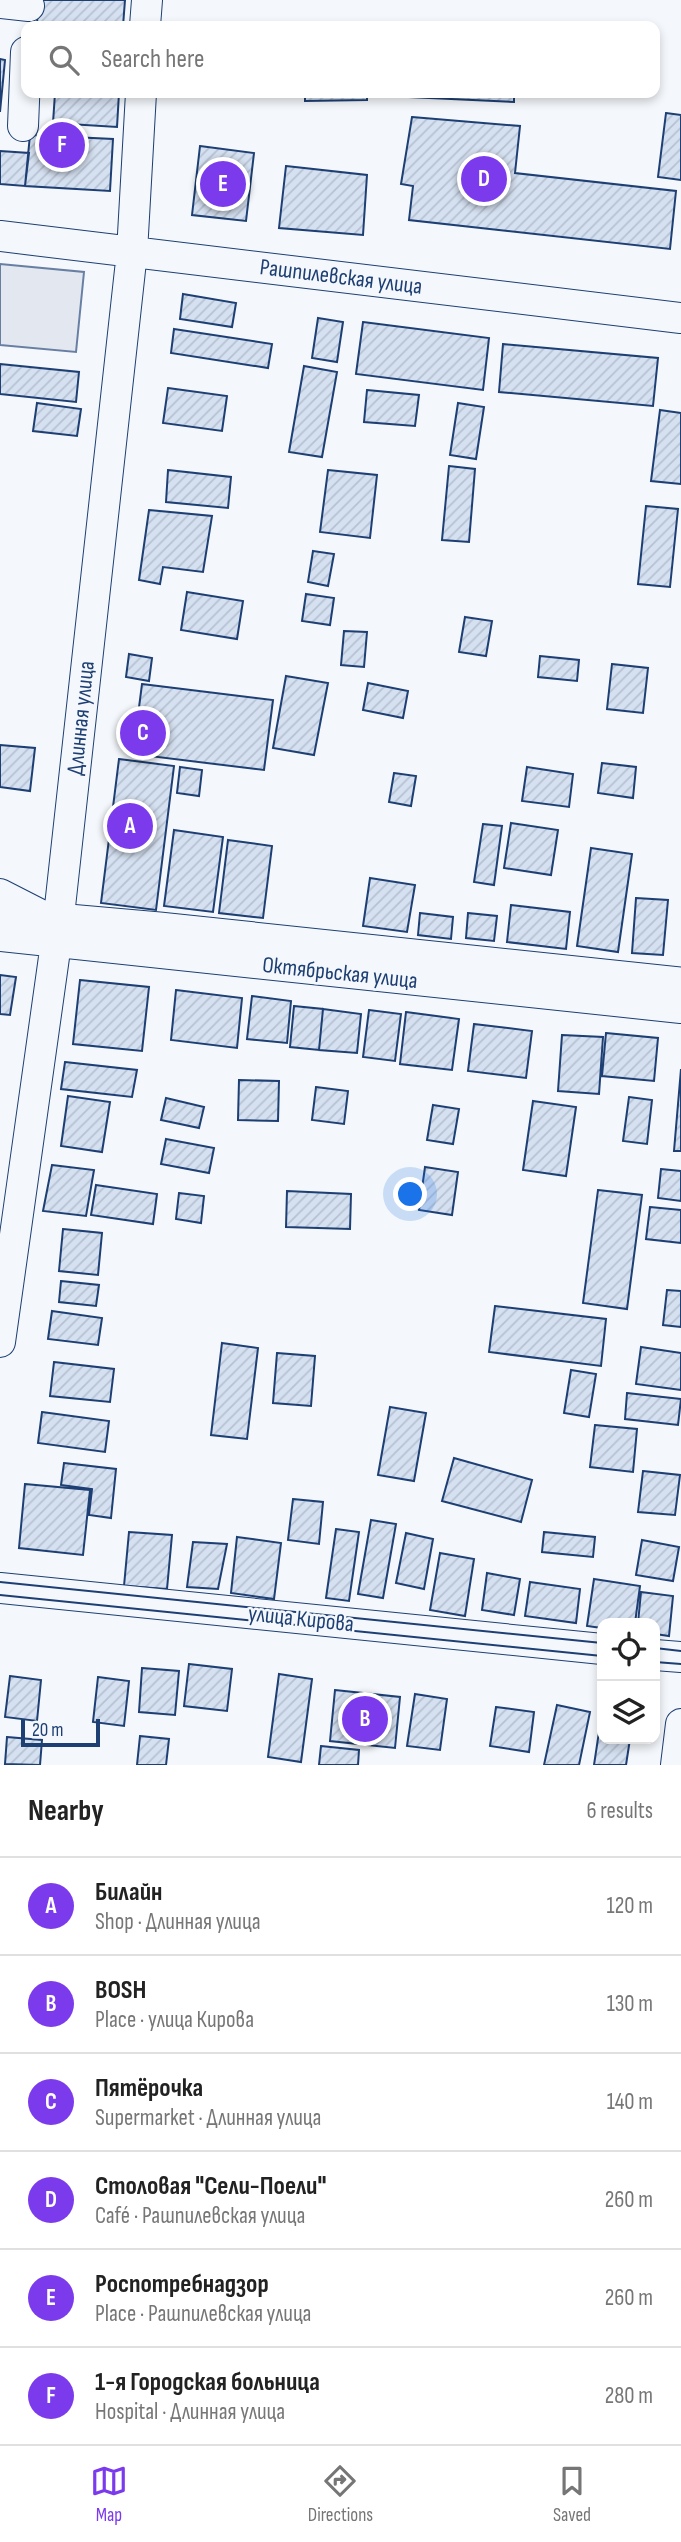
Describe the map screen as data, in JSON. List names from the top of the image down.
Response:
{
  "streets": {
    "main road": ["Октябрьская улица"],
    "street": ["Рашпилевская улица", "Длинная улица", "улица Кирова"]
  },
  "crossings": [
    ["Рашпилевская улица", "Длинная улица"],
    ["Длинная улица", "Октябрьская улица"]
  ],
  "scale_bar": "20 m",
  "page": {
    "search": "Search here",
    "pins": [
      "F",
      "D",
      "E",
      "C",
      "A",
      "B"
    ],
    "scale": "20 m",
    "heading": ["Nearby", "6 results"],
    "list": [
      {
        "mark": "A",
        "name": "Билайн",
        "note": "Shop · Длинная улица",
        "value": "120 m"
      },
      {
        "mark": "B",
        "name": "BOSH",
        "note": "Place · улица Кирова",
        "value": "130 m"
      },
      {
        "mark": "C",
        "name": "Пятёрочка",
        "note": "Supermarket · Длинная улица",
        "value": "140 m"
      },
      {
        "mark": "D",
        "name": "Столовая \"Сели-Поели\"",
        "note": "Café · Рашпилевская улица",
        "value": "260 m"
      },
      {
        "mark": "E",
        "name": "Роспотребнадзор",
        "note": "Place · Рашпилевская улица",
        "value": "260 m"
      },
      {
        "mark": "F",
        "name": "1-я Городская больница",
        "note": "Hospital · Длинная улица",
        "value": "280 m"
      }
    ],
    "nav": ["Map", "Directions", "Saved"]
  }
}
